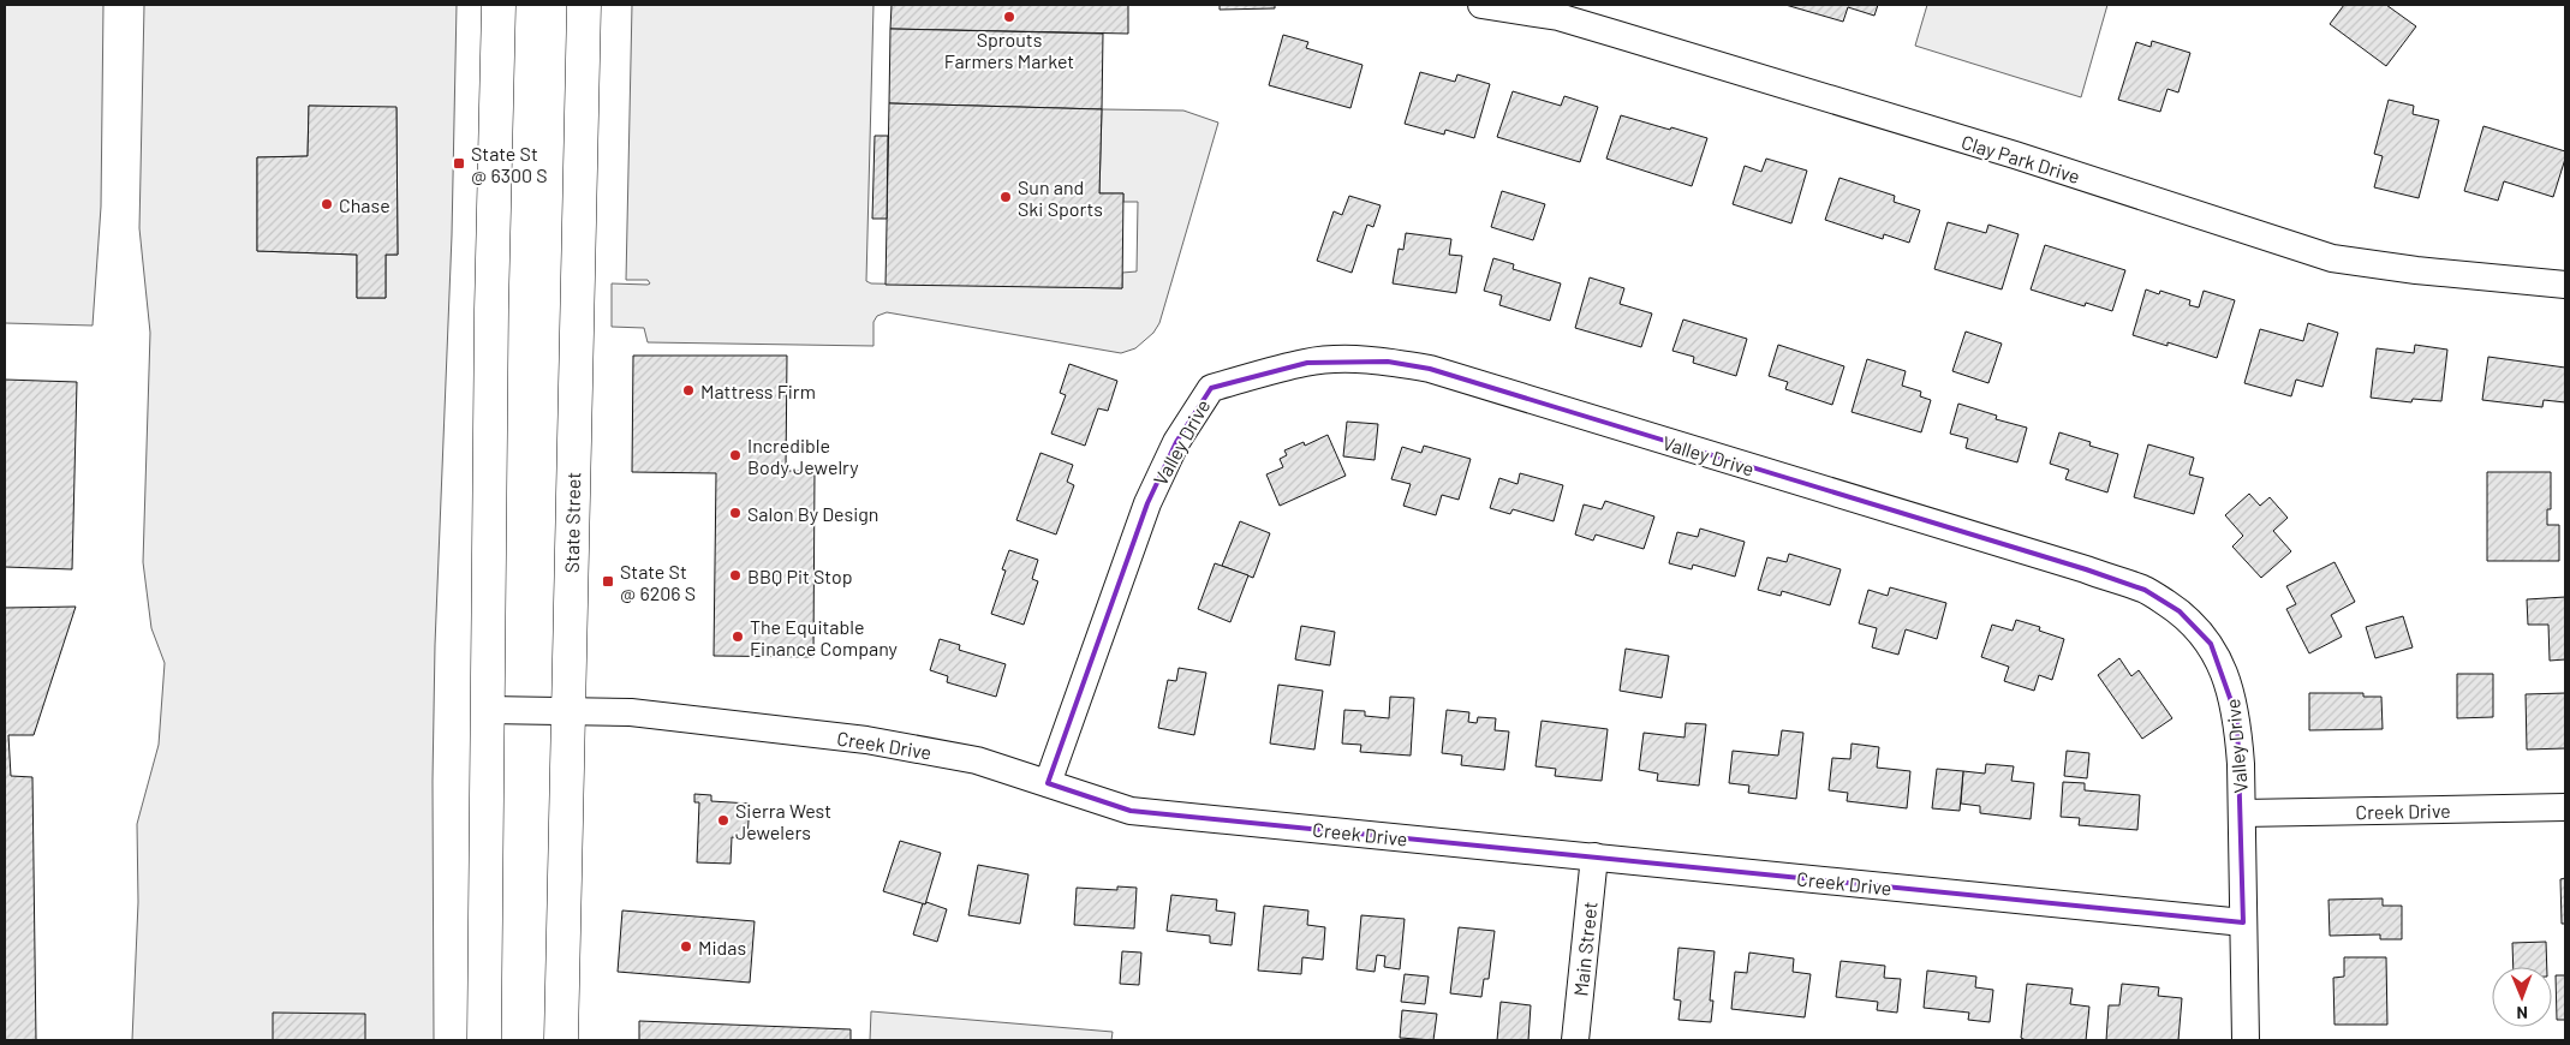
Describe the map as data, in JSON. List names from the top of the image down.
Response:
{
  "streets": {
    "main road": ["State Street"],
    "street": [
      "Clay Park Drive",
      "Valley Drive",
      "Creek Drive",
      "Main Street"
    ]
  },
  "crossings": [
    ["Valley Drive", "Creek Drive"],
    ["State Street", "Creek Drive"],
    ["Creek Drive", "Main Street"]
  ],
  "places": {
    "other": [
      "Sprouts Farmers Market",
      "Sun and Ski Sports",
      "Chase",
      "Mattress Firm",
      "Incredible Body Jewelry",
      "Salon By Design",
      "BBQ Pit Stop",
      "The Equitable Finance Company",
      "Sierra West Jewelers",
      "Midas"
    ],
    "transit": ["State St @ 6300 S", "State St @ 6206 S"]
  },
  "north": "bottom"
}
